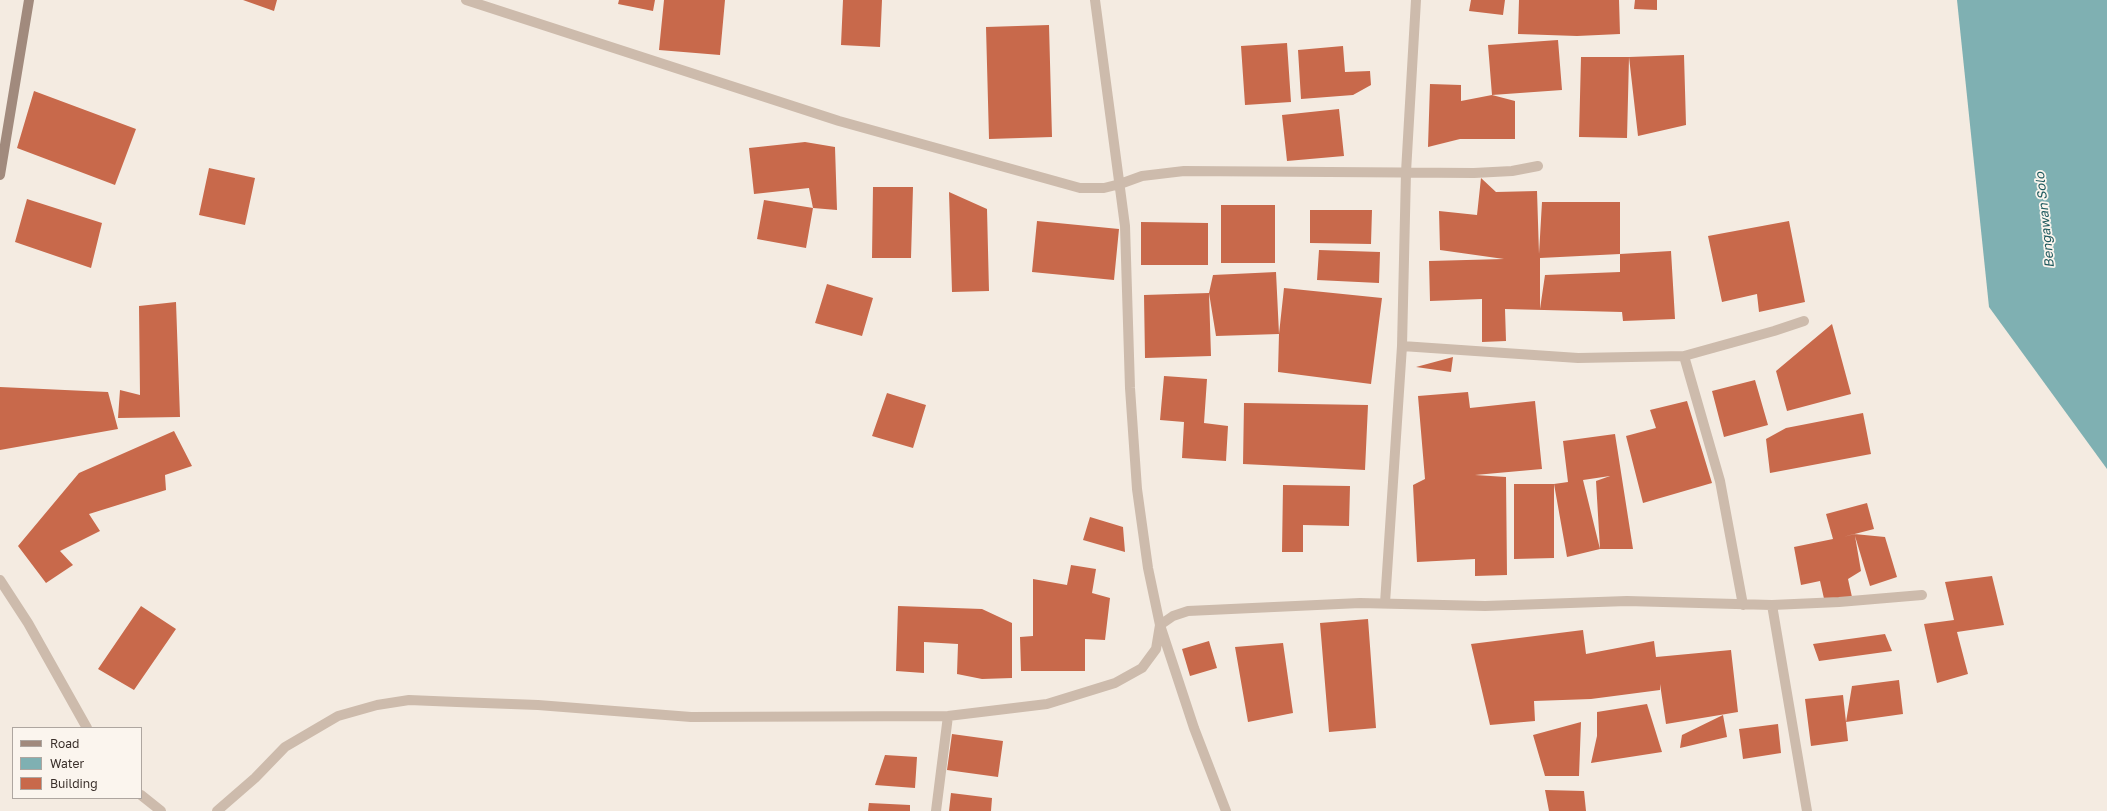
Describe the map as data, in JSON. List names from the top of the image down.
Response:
{
  "water": ["Bengawan Solo"],
  "legend": ["Road", "Water", "Building"]
}
